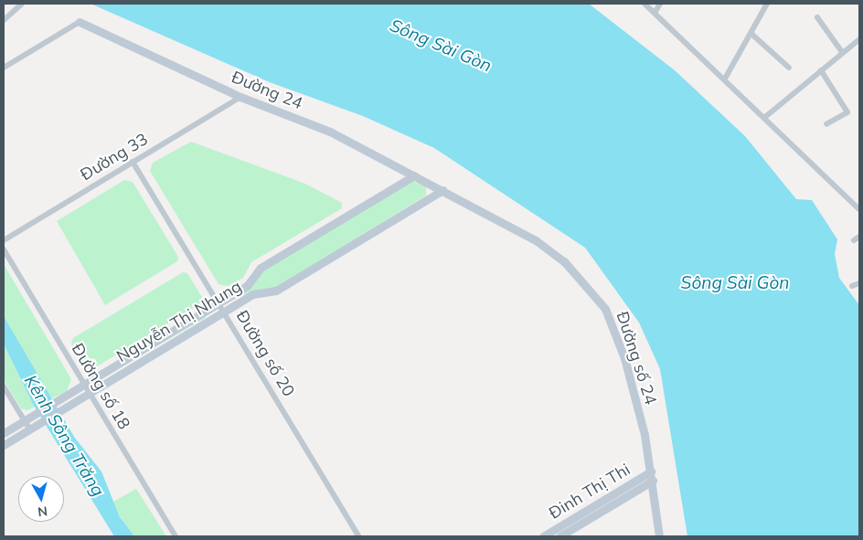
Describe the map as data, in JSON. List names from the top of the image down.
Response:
{
  "streets": {
    "street": [
      "Đường 24",
      "Đường 33",
      "Nguyễn Thị Nhung",
      "Đường số 20",
      "Đường số 24",
      "Đường số 18",
      "Đinh Thị Thi"
    ]
  },
  "crossings": [
    ["Đường 24", "Đường 33"],
    ["Đường 24", "Nguyễn Thị Nhung"],
    ["Đường 24", "Đường số 24"],
    ["Đường 33", "Đường số 20"],
    ["Nguyễn Thị Nhung", "Đường số 20"],
    ["Nguyễn Thị Nhung", "Đường số 24"],
    ["Nguyễn Thị Nhung", "Đường số 18"],
    ["Đường số 24", "Đinh Thị Thi"]
  ],
  "water": ["Sông Sài Gòn", "Kênh Sông Trăng"],
  "north": "bottom"
}
